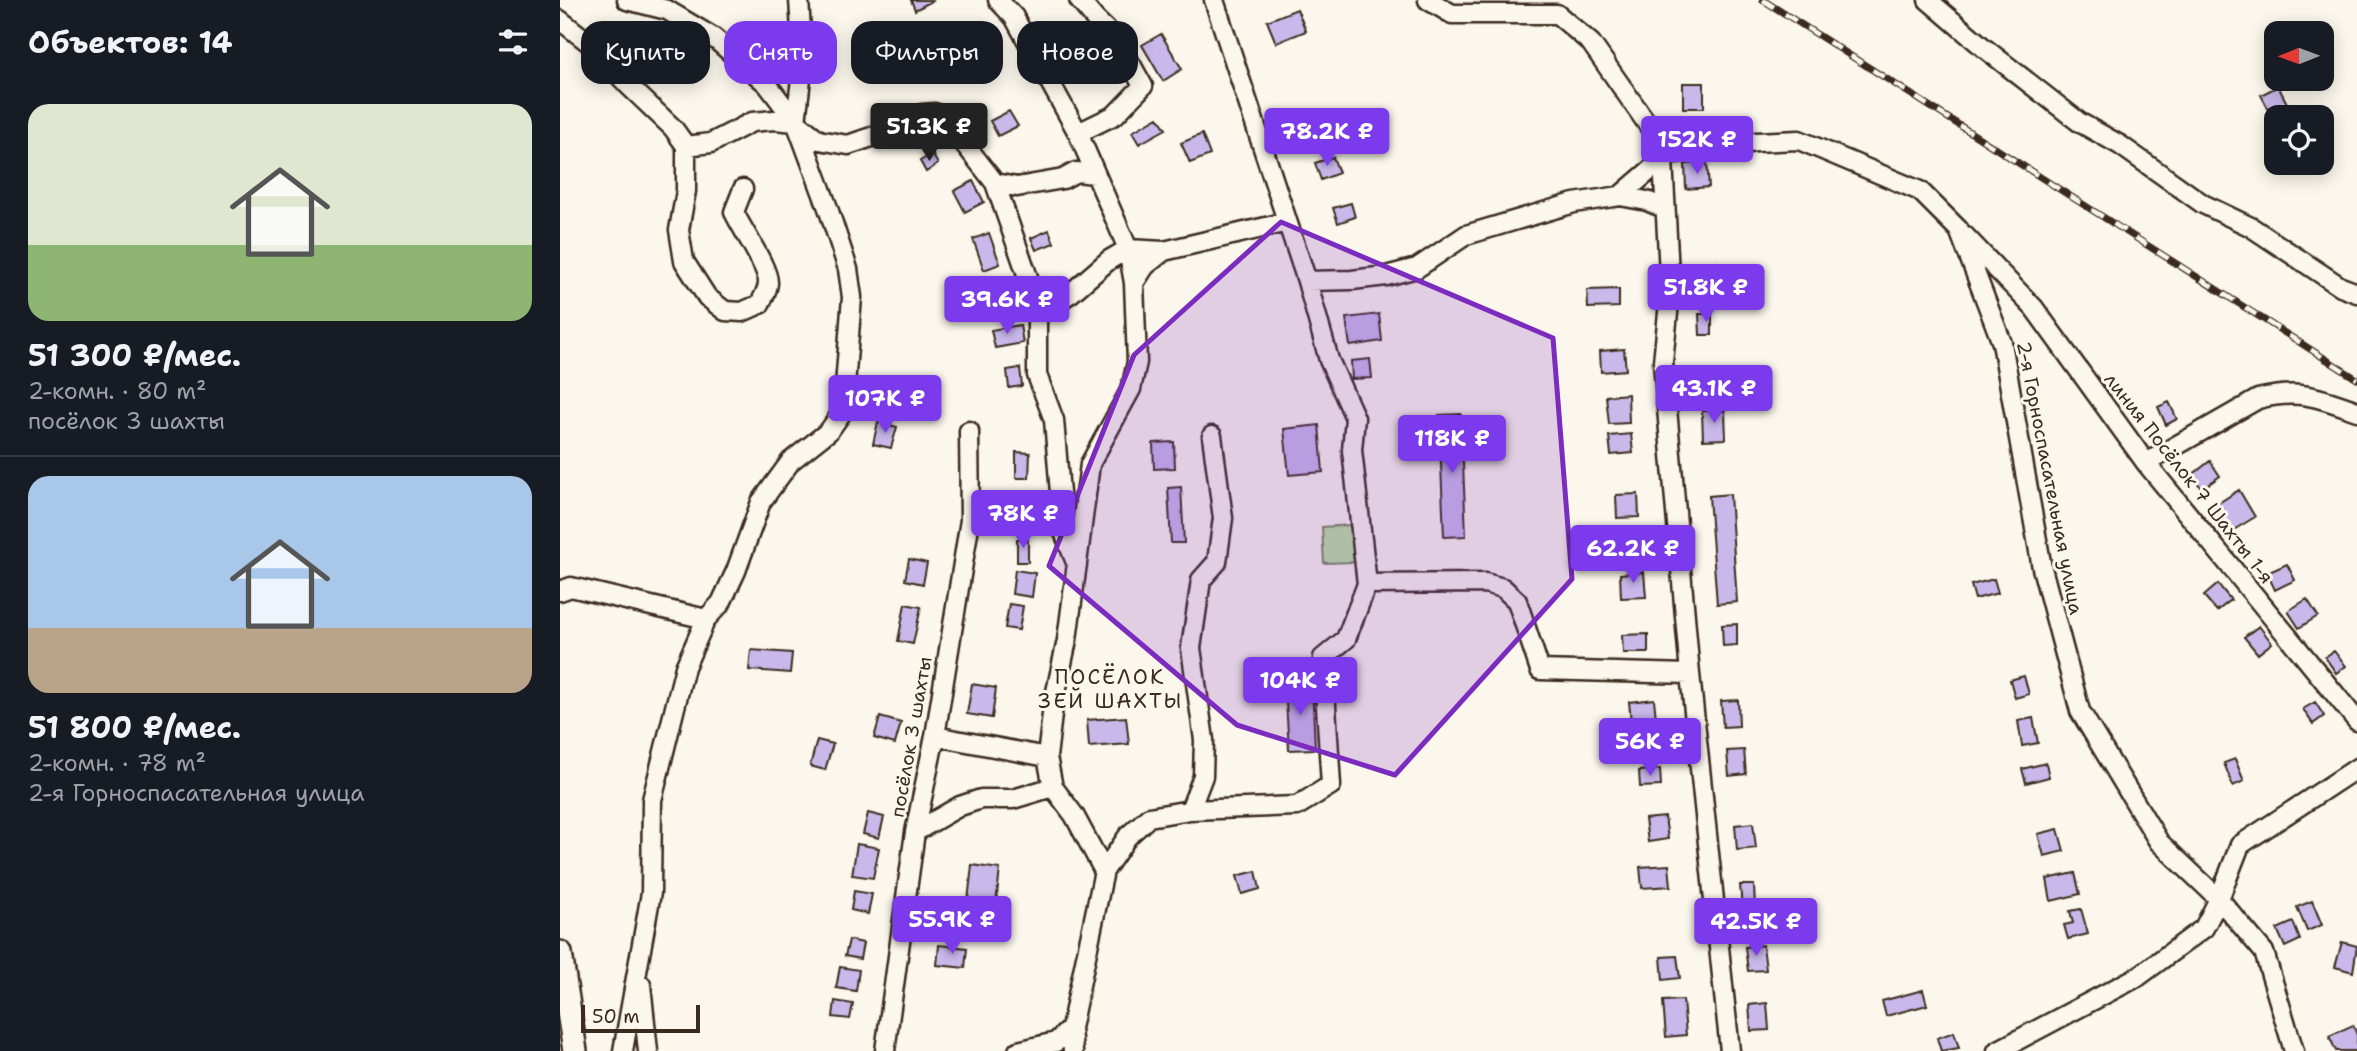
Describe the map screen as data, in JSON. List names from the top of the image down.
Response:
{
  "streets": {
    "street": ["2-я Горноспасательная улица", "линия Посёлок 7 Шахты 1-я", "посёлок 3 шахты"]
  },
  "crossings": [
    ["2-я Горноспасательная улица", "линия Посёлок 7 Шахты 1-я"]
  ],
  "districts": ["ПОСЁЛОК 3ЕЙ ШАХТЫ"],
  "scale_bar": "50 m",
  "north": "left",
  "page": {
    "heading": "Объектов: 14",
    "chip": [
      "Купить",
      "Снять",
      "Фильтры",
      "Новое"
    ],
    "list": [
      {
        "name": "51 300 ₽/мес.",
        "note": "2-комн. · 80 m² · посёлок 3 шахты"
      },
      {
        "name": "51 800 ₽/мес.",
        "note": "2-комн. · 78 m² · 2-я Горноспасательная улица"
      }
    ],
    "price": [
      "51.3K ₽",
      "78.2K ₽",
      "152K ₽",
      "51.8K ₽",
      "39.6K ₽",
      "43.1K ₽",
      "107K ₽",
      "118K ₽",
      "78K ₽",
      "62.2K ₽",
      "104K ₽",
      "56K ₽",
      "55.9K ₽",
      "42.5K ₽"
    ],
    "scale": "50 m"
  }
}
